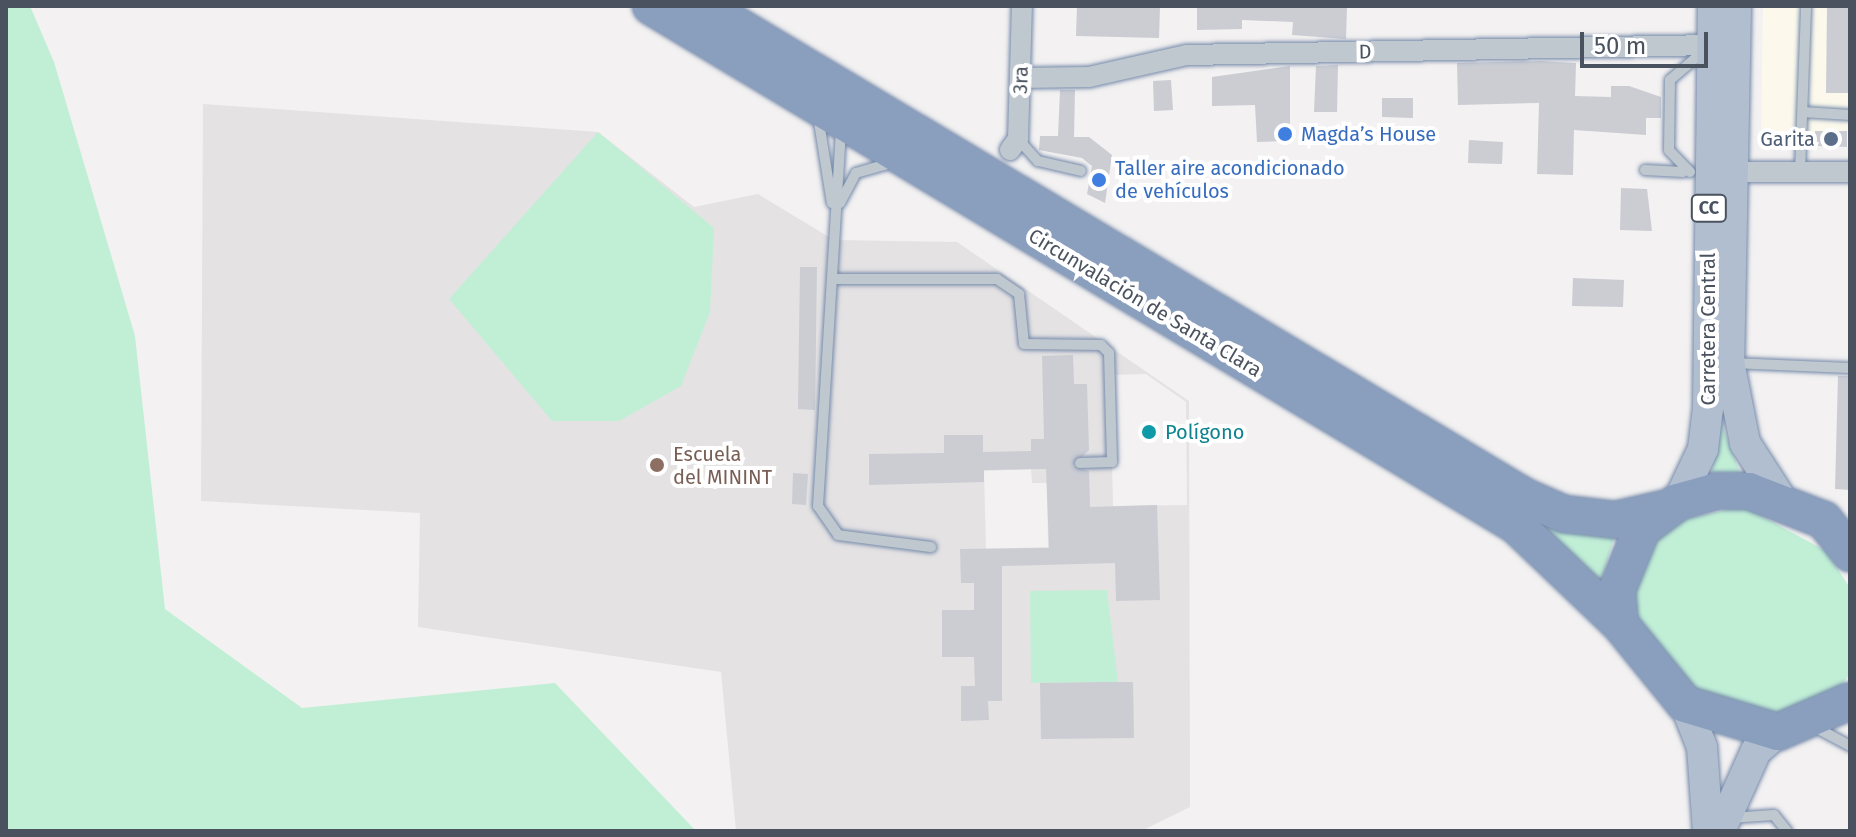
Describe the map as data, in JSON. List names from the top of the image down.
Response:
{
  "streets": {
    "highway": ["CC", "Circunvalación de Santa Clara"],
    "main road": ["Carretera Central"],
    "street": ["D", "3ra"]
  },
  "crossings": [
    ["D", "3ra"],
    ["D", "Carretera Central"],
    ["CC", "Circunvalación de Santa Clara"],
    ["CC", "Carretera Central"],
    ["Circunvalación de Santa Clara", "Carretera Central"]
  ],
  "places": [
    "Magda’s House",
    "Garita",
    "Taller aire acondicionado de vehículos",
    "Polígono",
    "Escuela del MININT"
  ],
  "scale_bar": "50 m"
}
